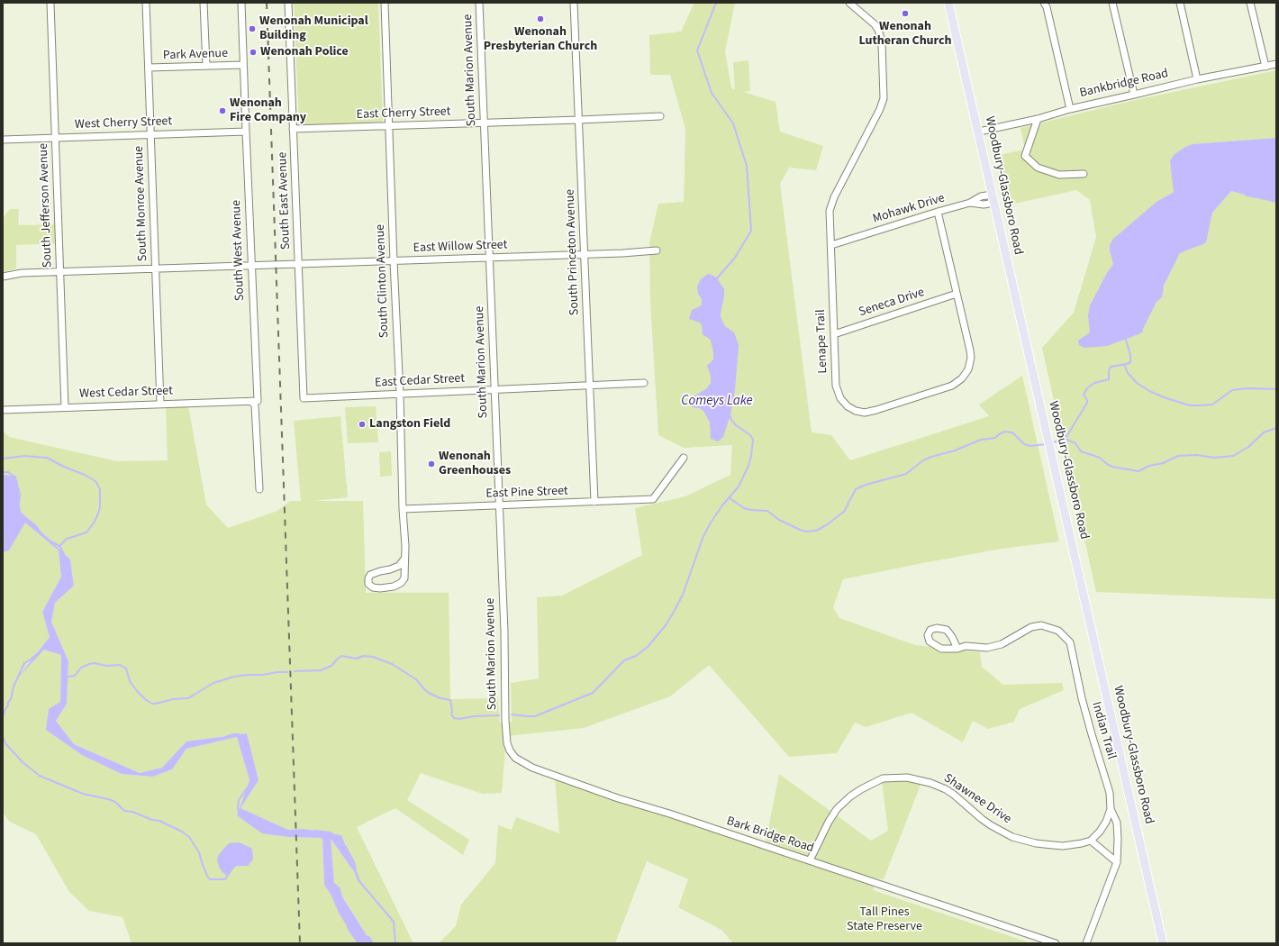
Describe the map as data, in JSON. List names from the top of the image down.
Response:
{
  "streets": {
    "main road": ["Woodbury-Glassboro Road"],
    "street": [
      "Park Avenue",
      "South Marion Avenue",
      "Bankbridge Road",
      "East Cherry Street",
      "West Cherry Street",
      "South East Avenue",
      "South Monroe Avenue",
      "South Jefferson Avenue",
      "Mohawk Drive",
      "East Willow Street",
      "South West Avenue",
      "South Princeton Avenue",
      "South Clinton Avenue",
      "Seneca Drive",
      "Lenape Trail",
      "East Cedar Street",
      "West Cedar Street",
      "East Pine Street",
      "Indian Trail",
      "Shawnee Drive",
      "Bark Bridge Road"
    ]
  },
  "crossings": [
    ["Park Avenue", "South Monroe Avenue"],
    ["Park Avenue", "South West Avenue"],
    ["South Marion Avenue", "East Cherry Street"],
    ["South Marion Avenue", "East Willow Street"],
    ["South Marion Avenue", "East Cedar Street"],
    ["South Marion Avenue", "East Pine Street"],
    ["South Marion Avenue", "Bark Bridge Road"],
    ["Bankbridge Road", "Woodbury-Glassboro Road"],
    ["East Cherry Street", "South East Avenue"],
    ["East Cherry Street", "South Princeton Avenue"],
    ["East Cherry Street", "South Clinton Avenue"],
    ["West Cherry Street", "South Monroe Avenue"],
    ["West Cherry Street", "South Jefferson Avenue"],
    ["West Cherry Street", "South West Avenue"],
    ["Woodbury-Glassboro Road", "Mohawk Drive"],
    ["South East Avenue", "East Willow Street"],
    ["South East Avenue", "East Cedar Street"],
    ["South Monroe Avenue", "East Willow Street"],
    ["South Monroe Avenue", "West Cedar Street"],
    ["South Jefferson Avenue", "East Willow Street"],
    ["South Jefferson Avenue", "West Cedar Street"],
    ["Mohawk Drive", "Lenape Trail"],
    ["East Willow Street", "South West Avenue"],
    ["East Willow Street", "South Princeton Avenue"],
    ["East Willow Street", "South Clinton Avenue"],
    ["South West Avenue", "West Cedar Street"],
    ["South Princeton Avenue", "East Cedar Street"],
    ["South Princeton Avenue", "East Pine Street"],
    ["South Clinton Avenue", "East Cedar Street"],
    ["South Clinton Avenue", "East Pine Street"],
    ["Seneca Drive", "Lenape Trail"],
    ["Shawnee Drive", "Bark Bridge Road"]
  ],
  "water": ["Comeys Lake"],
  "parks": ["Tall Pines State Preserve"],
  "places": [
    "Wenonah Lutheran Church",
    "Wenonah Presbyterian Church",
    "Wenonah Municipal Building",
    "Wenonah Police",
    "Wenonah Fire Company",
    "Langston Field",
    "Wenonah Greenhouses"
  ]
}
